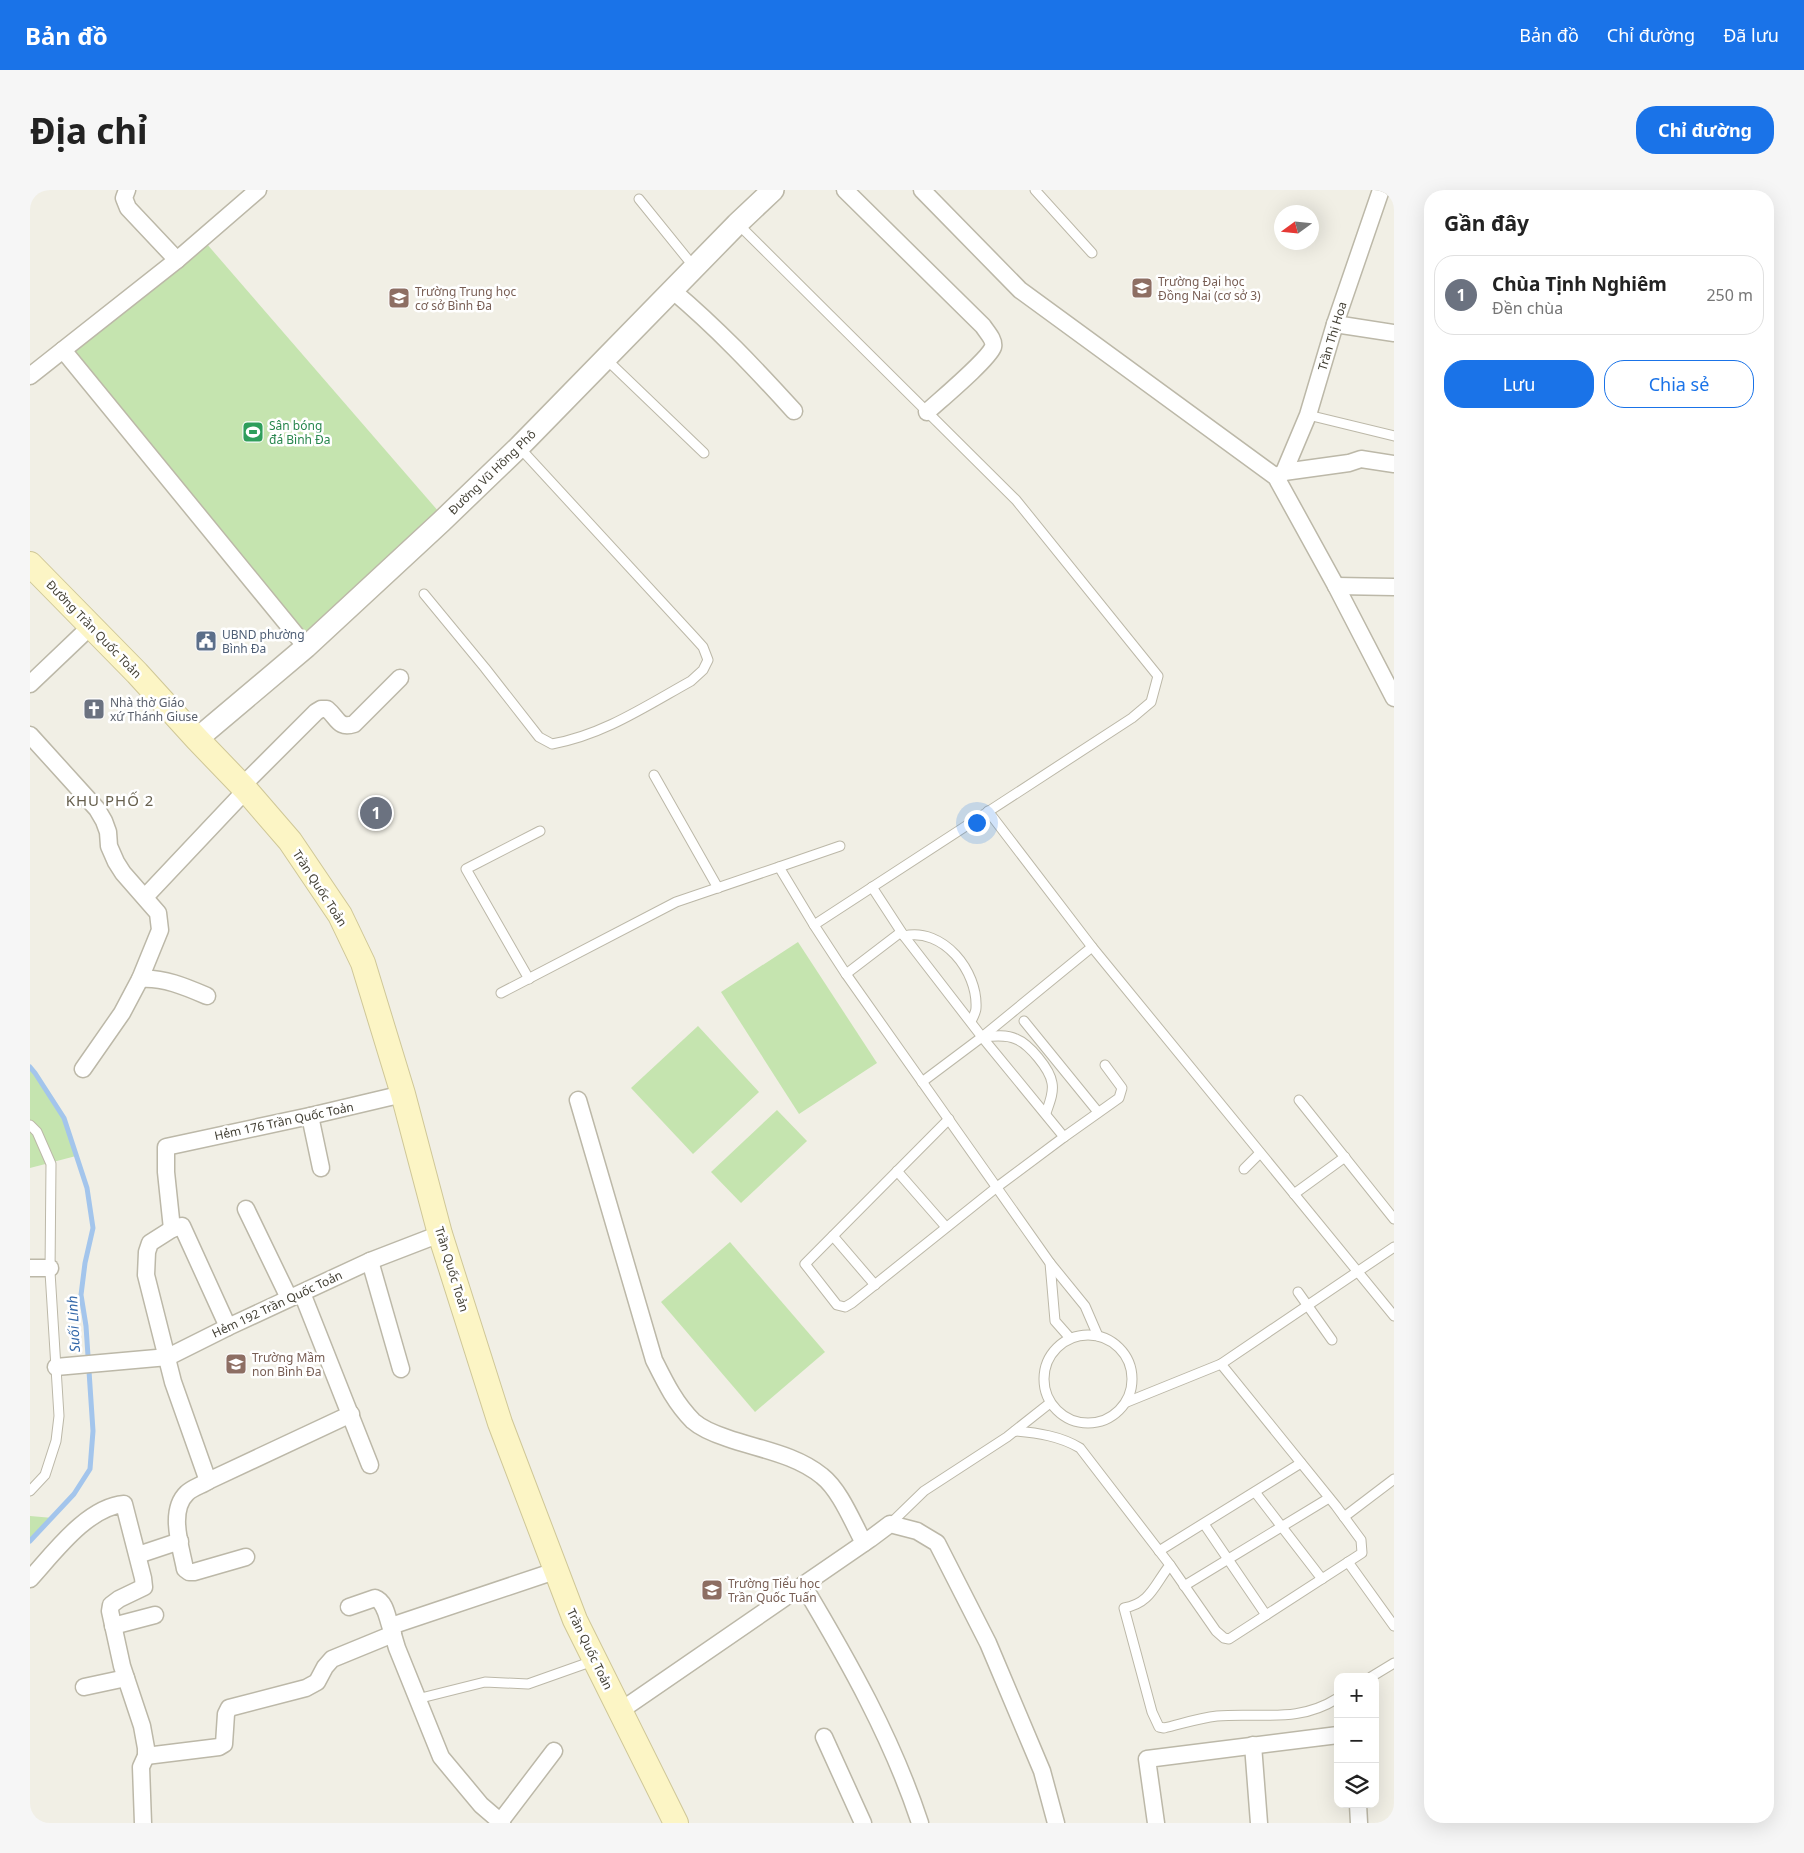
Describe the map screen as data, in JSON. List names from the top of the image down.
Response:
{
  "streets": {
    "main road": ["Đường Trần Quốc Toản", "Trần Quốc Toản"],
    "street": [
      "Trần Thị Hoa",
      "Đường Vũ Hồng Phô",
      "Hẻm 176 Trần Quốc Toản",
      "Hẻm 192 Trần Quốc Toản"
    ]
  },
  "crossings": [
    ["Đường Vũ Hồng Phô", "Đường Trần Quốc Toản"],
    ["Đường Vũ Hồng Phô", "Trần Quốc Toản"],
    ["Đường Trần Quốc Toản", "Trần Quốc Toản"],
    ["Trần Quốc Toản", "Hẻm 176 Trần Quốc Toản"],
    ["Trần Quốc Toản", "Hẻm 192 Trần Quốc Toản"]
  ],
  "districts": ["KHU PHỐ 2"],
  "water": ["Suối Linh"],
  "places": {
    "school or university": [
      "Trường Đại học Đồng Nai (cơ sở 3)",
      "Trường Trung học cơ sở Bình Đa",
      "Trường Mầm non Bình Đa",
      "Trường Tiểu học Trần Quốc Tuấn"
    ],
    "sports": ["Sân bóng đá Bình Đa"],
    "public building": ["UBND phường Bình Đa"],
    "church": ["Nhà thờ Giáo xứ Thánh Giuse"]
  },
  "north": "left",
  "page": {
    "header": "Bản đồ",
    "nav": ["Bản đồ", "Chỉ đường", "Đã lưu"],
    "buttons": [
      "Chỉ đường",
      ["Lưu", "Chia sẻ"]
    ],
    "title": "Địa chỉ",
    "heading": "Gần đây",
    "list": [
      {
        "mark": "1",
        "name": "Chùa Tịnh Nghiêm",
        "note": "Đền chùa",
        "value": "250 m"
      }
    ],
    "pins": "1",
    "map_buttons": ["+", "−"]
  }
}
